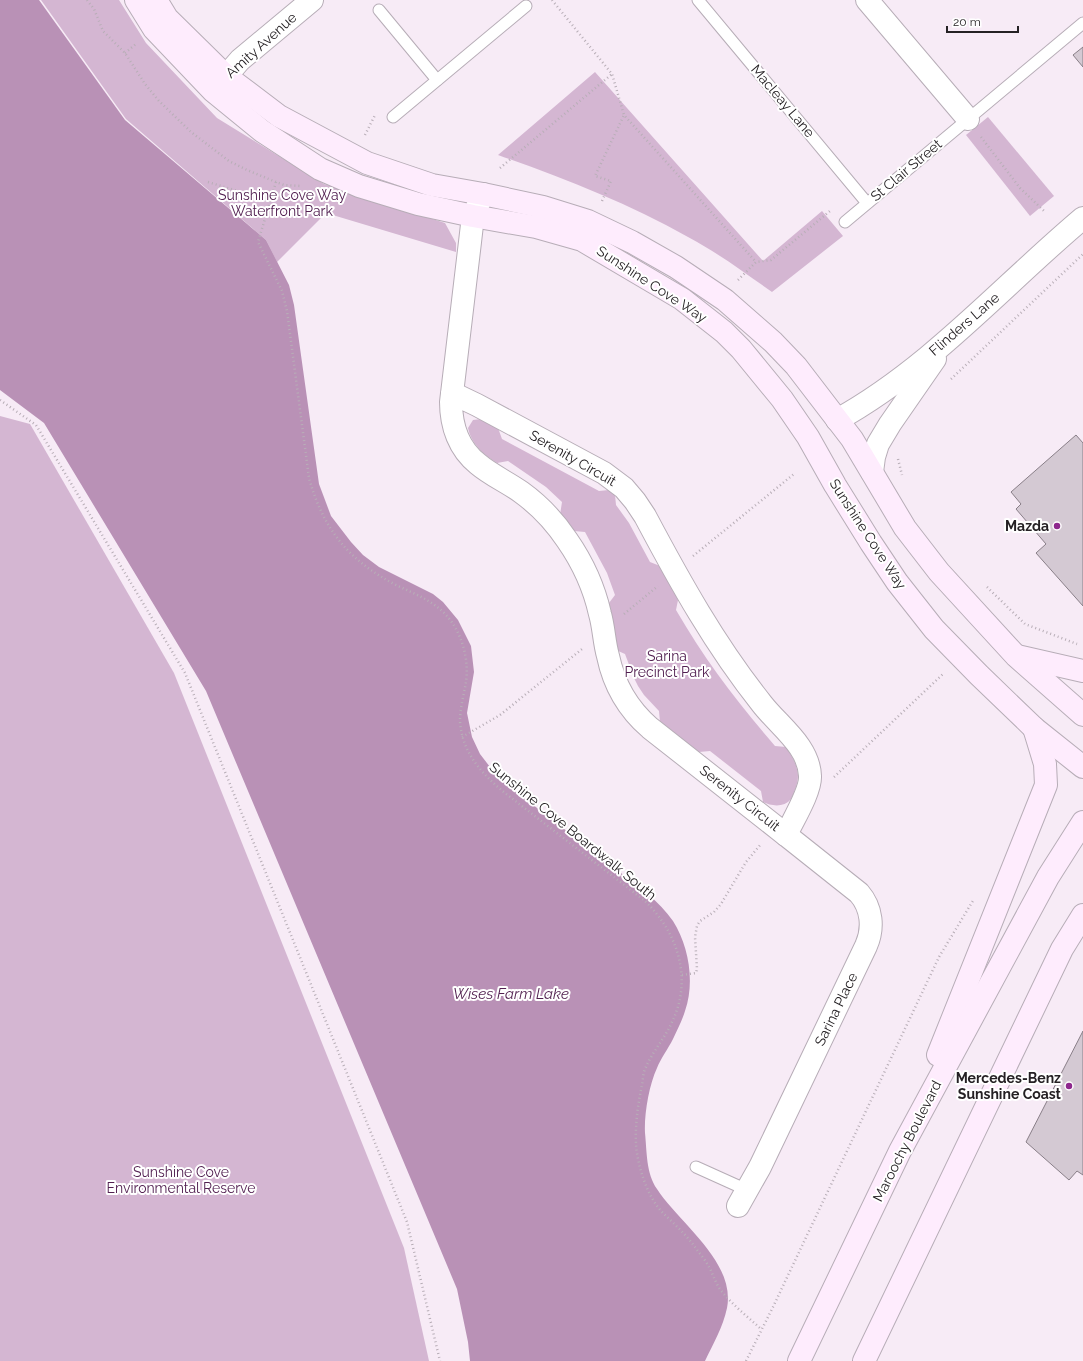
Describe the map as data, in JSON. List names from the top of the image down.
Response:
{
  "streets": {
    "street": [
      "Amity Avenue",
      "Sunshine Cove Way",
      "Flinders Lane",
      "Serenity Circuit",
      "Sarina Place",
      "Maroochy Boulevard"
    ],
    "lane": ["Macleay Lane", "St Clair Street"],
    "path": ["Sunshine Cove Boardwalk South"]
  },
  "crossings": [
    ["Amity Avenue", "Sunshine Cove Way"],
    ["Macleay Lane", "St Clair Street"],
    ["Sunshine Cove Way", "Flinders Lane"],
    ["Sunshine Cove Way", "Serenity Circuit"],
    ["Serenity Circuit", "Sarina Place"]
  ],
  "water": ["Wises Farm Lake"],
  "parks": ["Sunshine Cove Way Waterfront Park", "Sarina Precinct Park", "Sunshine Cove Environmental Reserve"],
  "places": ["Mazda", "Mercedes-Benz Sunshine Coast"],
  "scale_bar": "20 m"
}
